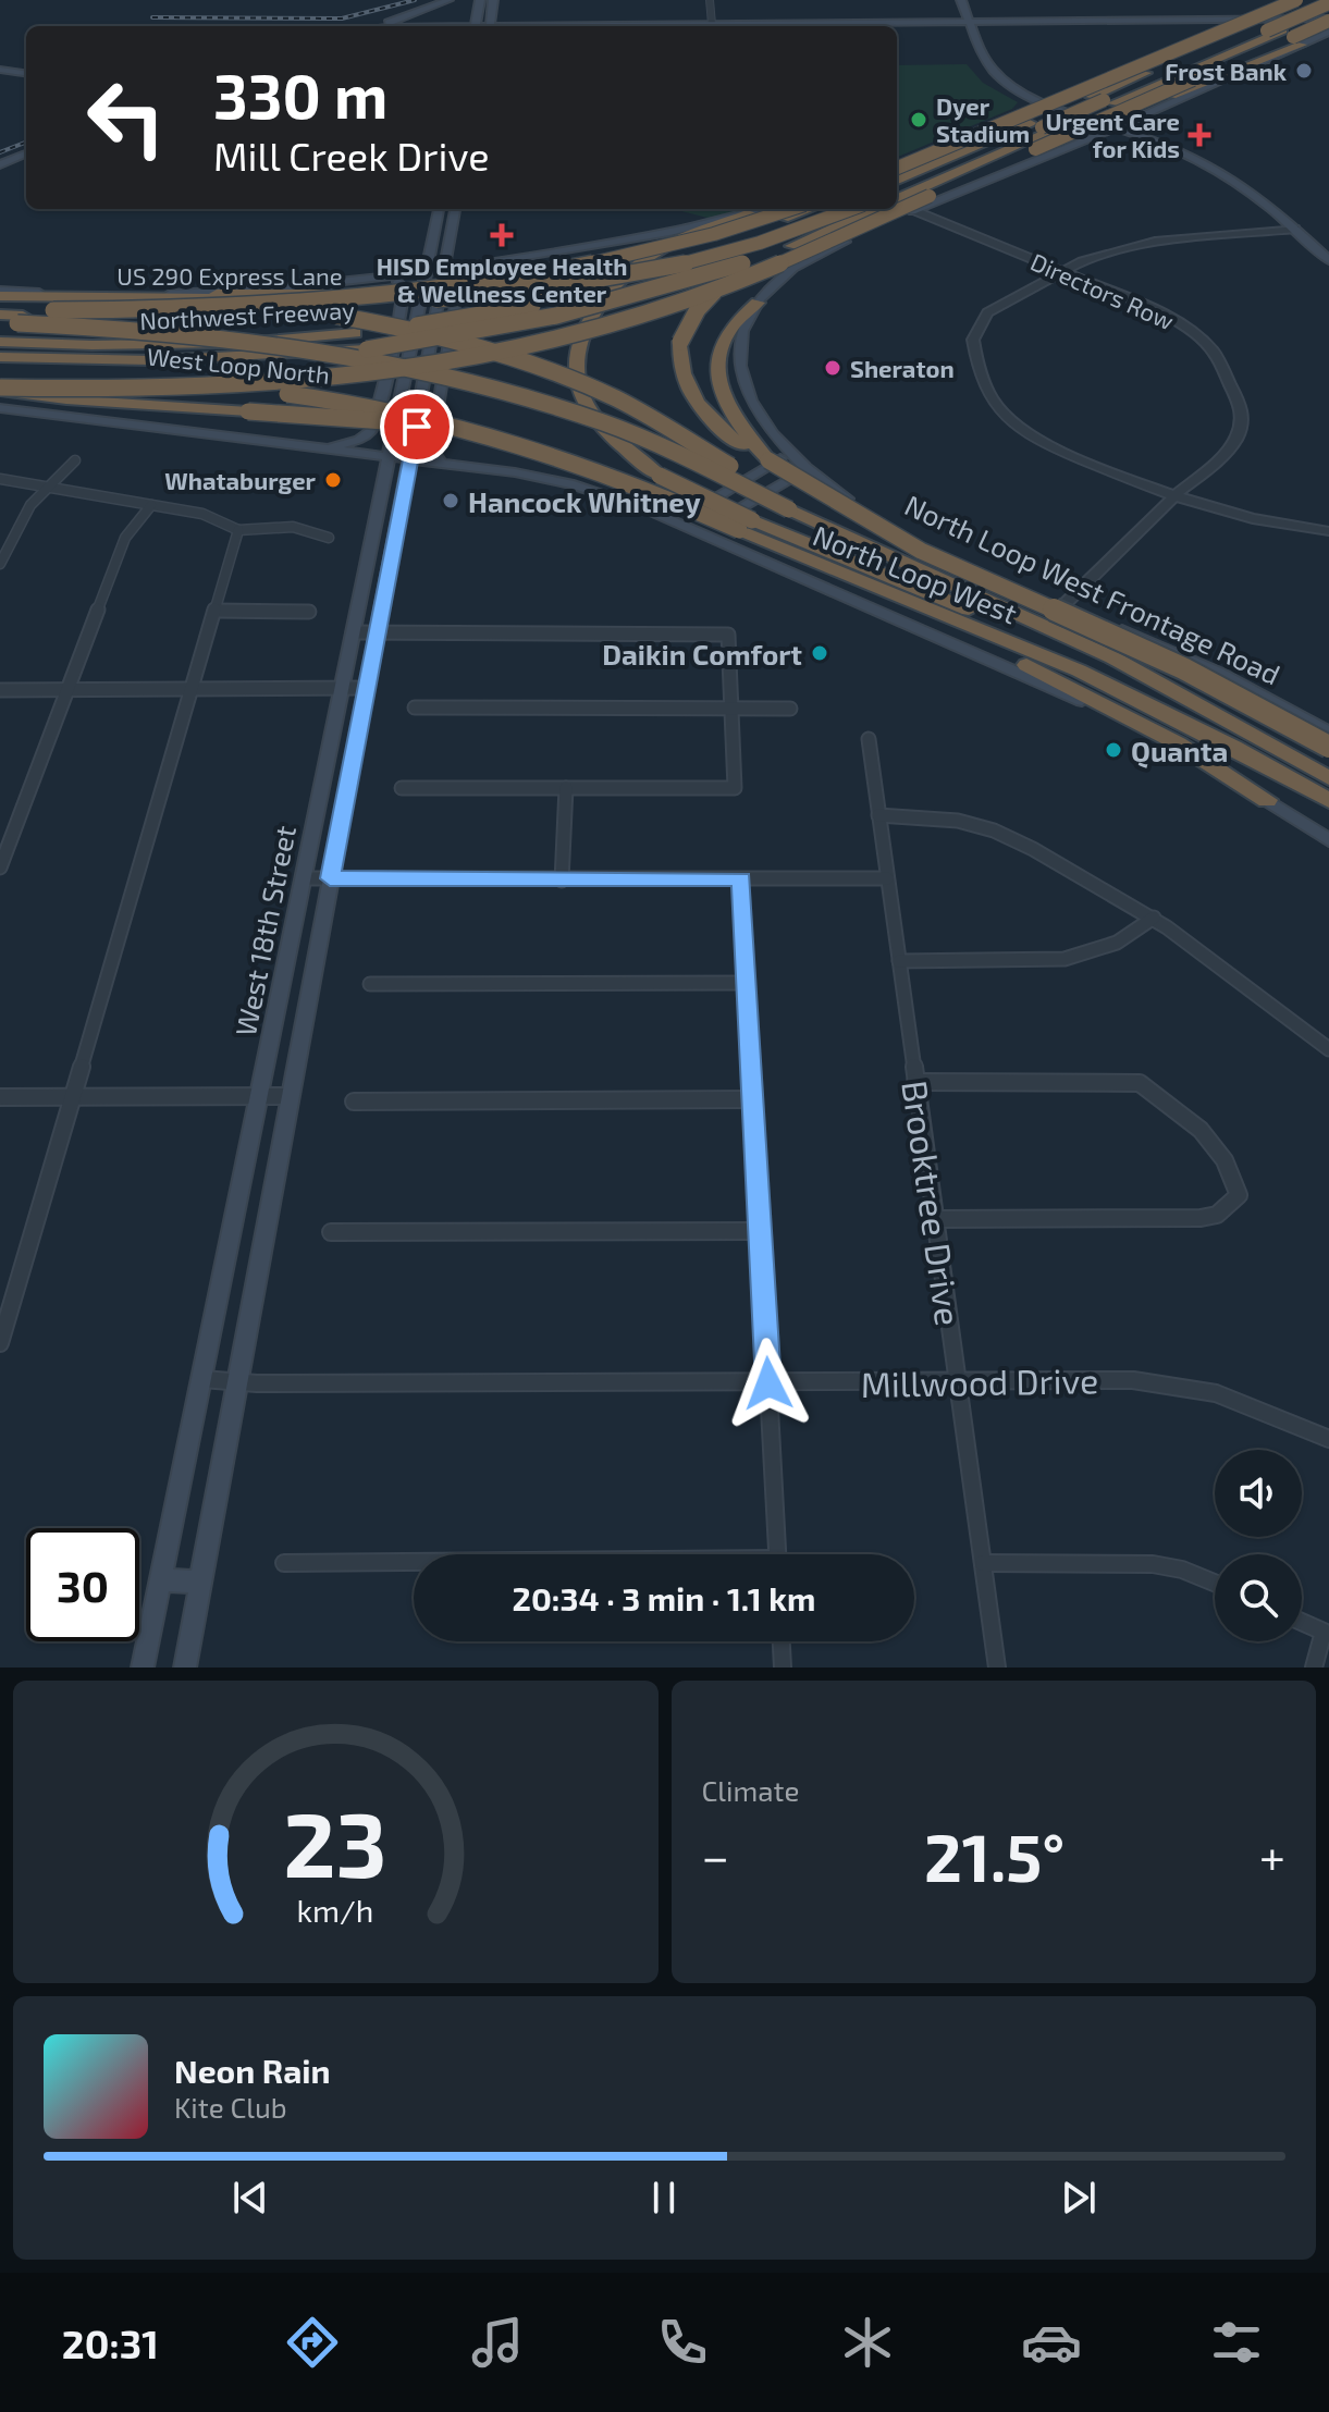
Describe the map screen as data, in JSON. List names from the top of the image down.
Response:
{
  "streets": {
    "highway": [
      "US 290 Express Lane",
      "Northwest Freeway",
      "West Loop North",
      "North Loop West"
    ],
    "main road": ["North Loop West Frontage Road", "West 18th Street"],
    "street": ["Directors Row", "Brooktree Drive", "Millwood Drive"]
  },
  "crossings": [
    ["Directors Row", "North Loop West Frontage Road"],
    ["West Loop North", "North Loop West"],
    ["West 18th Street", "Millwood Drive"],
    ["Brooktree Drive", "Millwood Drive"]
  ],
  "places": {
    "other": [
      "Frost Bank",
      "Dyer Stadium",
      "Sheraton",
      "Whataburger",
      "Hancock Whitney",
      "Daikin Comfort",
      "Quanta"
    ],
    "health": ["Urgent Care for Kids", "HISD Employee Health & Wellness Center"]
  },
  "page": {
    "turn": ["330 m", "Mill Creek Drive"],
    "limit": "30",
    "trip": "20:34 · 3 min · 1.1 km",
    "tile": "Climate",
    "heat": ["−", "21.5°", "+"],
    "song": ["Neon Rain", "Kite Club"],
    "tabs": "20:31",
    "gauge": ["23", "km/h"]
  }
}
